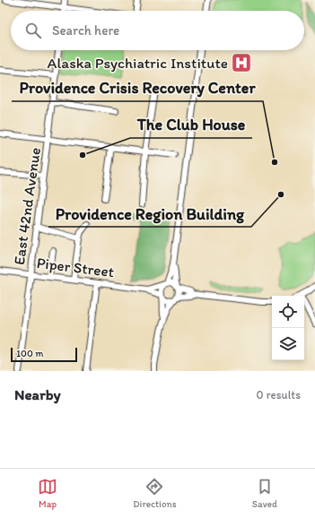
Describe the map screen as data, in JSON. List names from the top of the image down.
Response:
{
  "streets": {
    "street": ["East 42nd Avenue", "Piper Street"]
  },
  "crossings": [
    ["East 42nd Avenue", "Piper Street"]
  ],
  "places": {
    "hospital": ["Alaska Psychiatric Institute"],
    "other": ["The Club House", "Providence Crisis Recovery Center", "Providence Region Building"]
  },
  "scale_bar": "100 m",
  "page": {
    "search": "Search here",
    "scale": "100 m",
    "heading": ["Nearby", "0 results"],
    "nav": ["Map", "Directions", "Saved"]
  }
}
